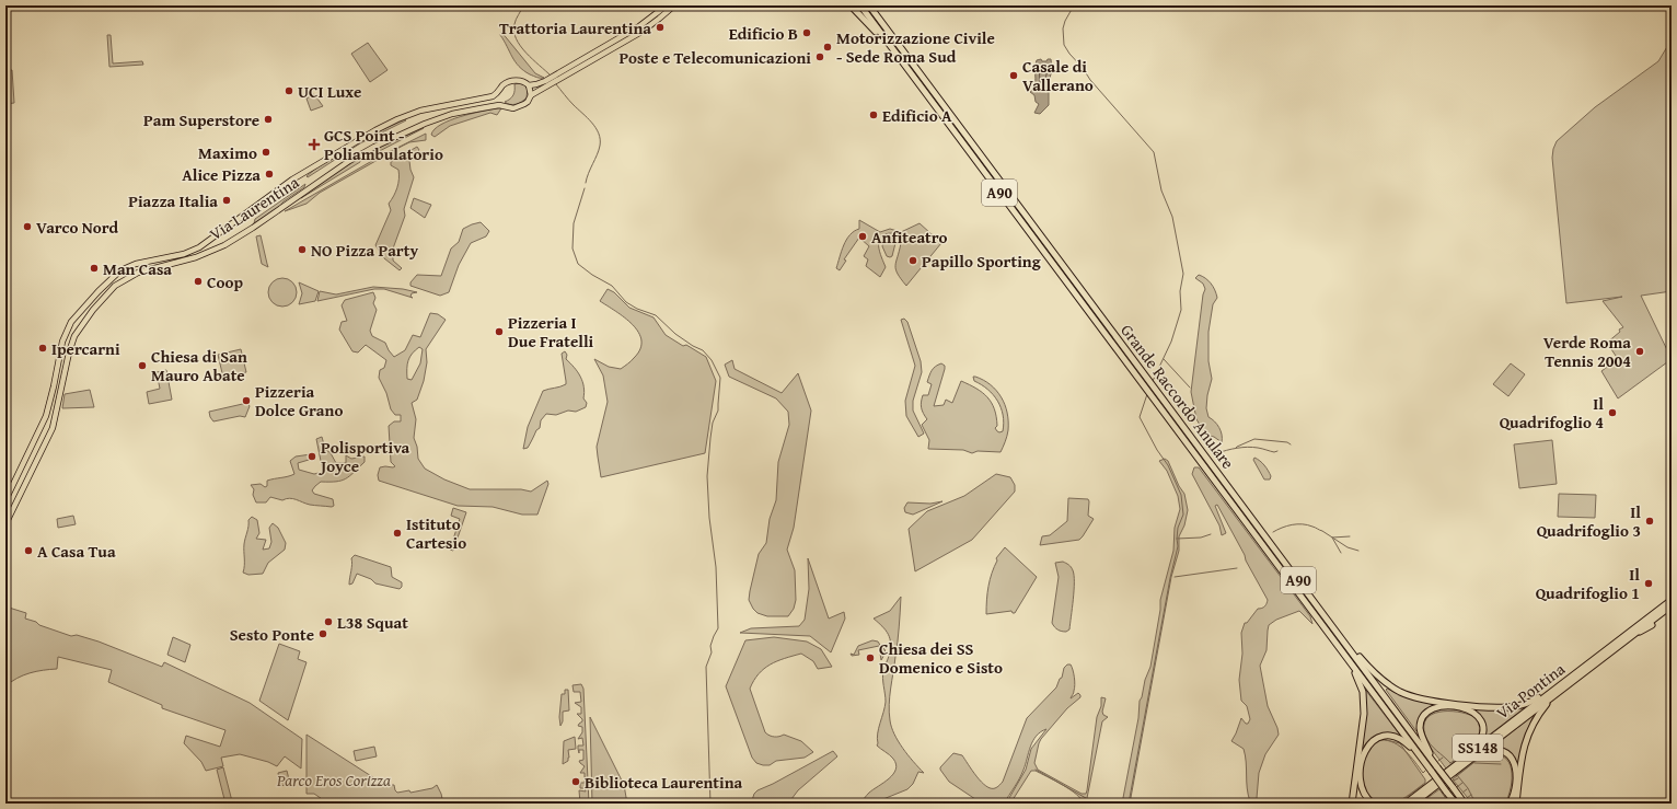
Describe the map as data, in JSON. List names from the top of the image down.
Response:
{
  "streets": {
    "highway": [
      "A90",
      "Grande Raccordo Anulare",
      "Via Pontina",
      "SS148"
    ],
    "main road": ["Via Laurentina"]
  },
  "parks": ["Parco Eros Corizza"],
  "places": {
    "other": [
      "Trattoria Laurentina",
      "Edificio B",
      "Motorizzazione Civile - Sede Roma Sud",
      "Poste e Telecomunicazioni",
      "Casale di Vallerano",
      "UCI Luxe",
      "Edificio A",
      "Pam Superstore",
      "Maximo",
      "Alice Pizza",
      "Piazza Italia",
      "Varco Nord",
      "Anfiteatro",
      "NO Pizza Party",
      "Papillo Sporting",
      "Man Casa",
      "Coop",
      "Pizzeria I Due Fratelli",
      "Ipercarni",
      "Verde Roma Tennis 2004",
      "Chiesa di San Mauro Abate",
      "Pizzeria Dolce Grano",
      "Il Quadrifoglio 4",
      "Polisportiva Joyce",
      "Il Quadrifoglio 3",
      "Istituto Cartesio",
      "A Casa Tua",
      "Il Quadrifoglio 1",
      "L38 Squat",
      "Sesto Ponte",
      "Chiesa dei SS Domenico e Sisto",
      "Biblioteca Laurentina"
    ],
    "health": ["GCS Point - Poliambulatorio"]
  }
}
